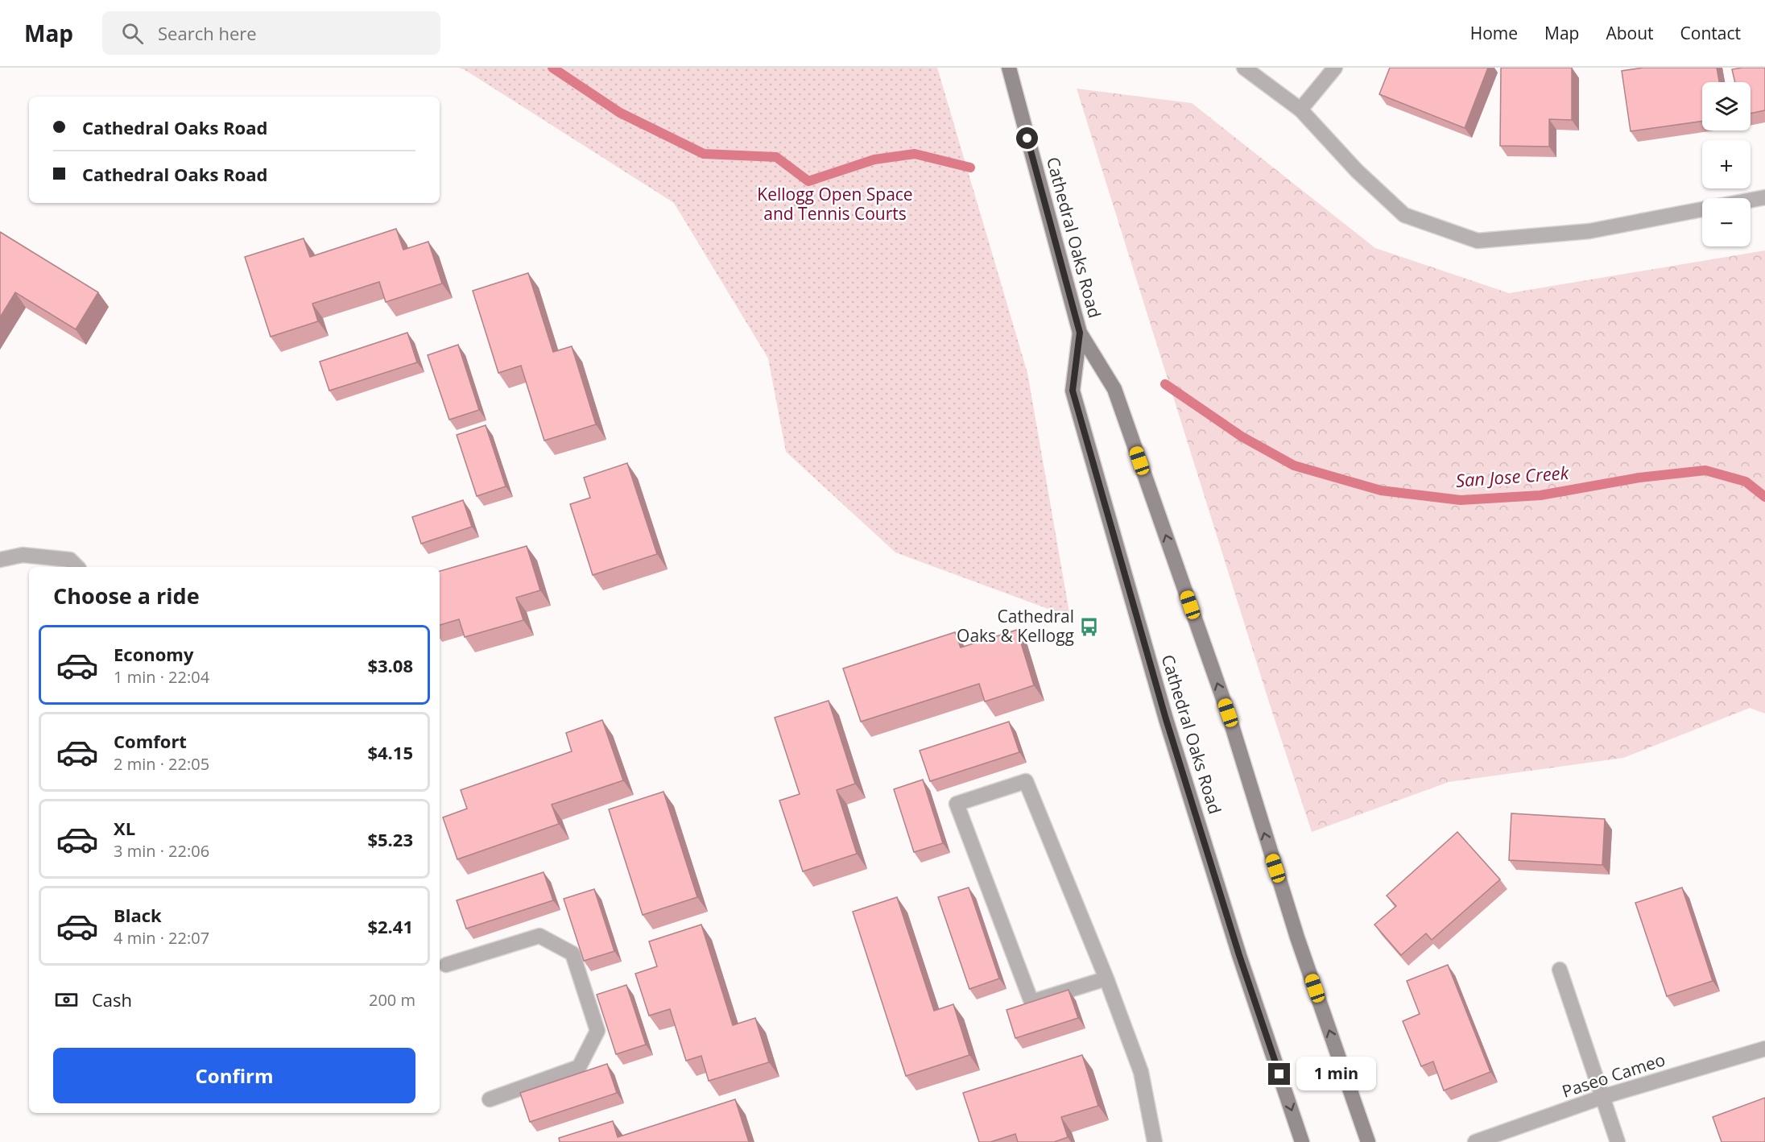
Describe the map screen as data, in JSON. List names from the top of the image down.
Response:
{
  "streets": {
    "main road": ["Cathedral Oaks Road"],
    "street": ["Paseo Cameo"]
  },
  "water": ["San Jose Creek"],
  "parks": ["Kellogg Open Space and Tennis Courts"],
  "places": {
    "bus stop": ["Cathedral Oaks & Kellogg"]
  },
  "page": {
    "header": "Map",
    "search": "Search here",
    "nav": [
      "Home",
      "Map",
      "About",
      "Contact"
    ],
    "map_buttons": ["+", "−"],
    "banner": ["Cathedral Oaks Road", "Cathedral Oaks Road"],
    "heading": "Choose a ride",
    "list": [
      {
        "name": "Economy",
        "note": "1 min · 22:04",
        "value": "$3.08"
      },
      {
        "name": "Comfort",
        "note": "2 min · 22:05",
        "value": "$4.15"
      },
      {
        "name": "XL",
        "note": "3 min · 22:06",
        "value": "$5.23"
      },
      {
        "name": "Black",
        "note": "4 min · 22:07",
        "value": "$2.41"
      }
    ],
    "pay": ["Cash", "200 m"],
    "buttons": "Confirm",
    "bubble": "1 min"
  }
}
